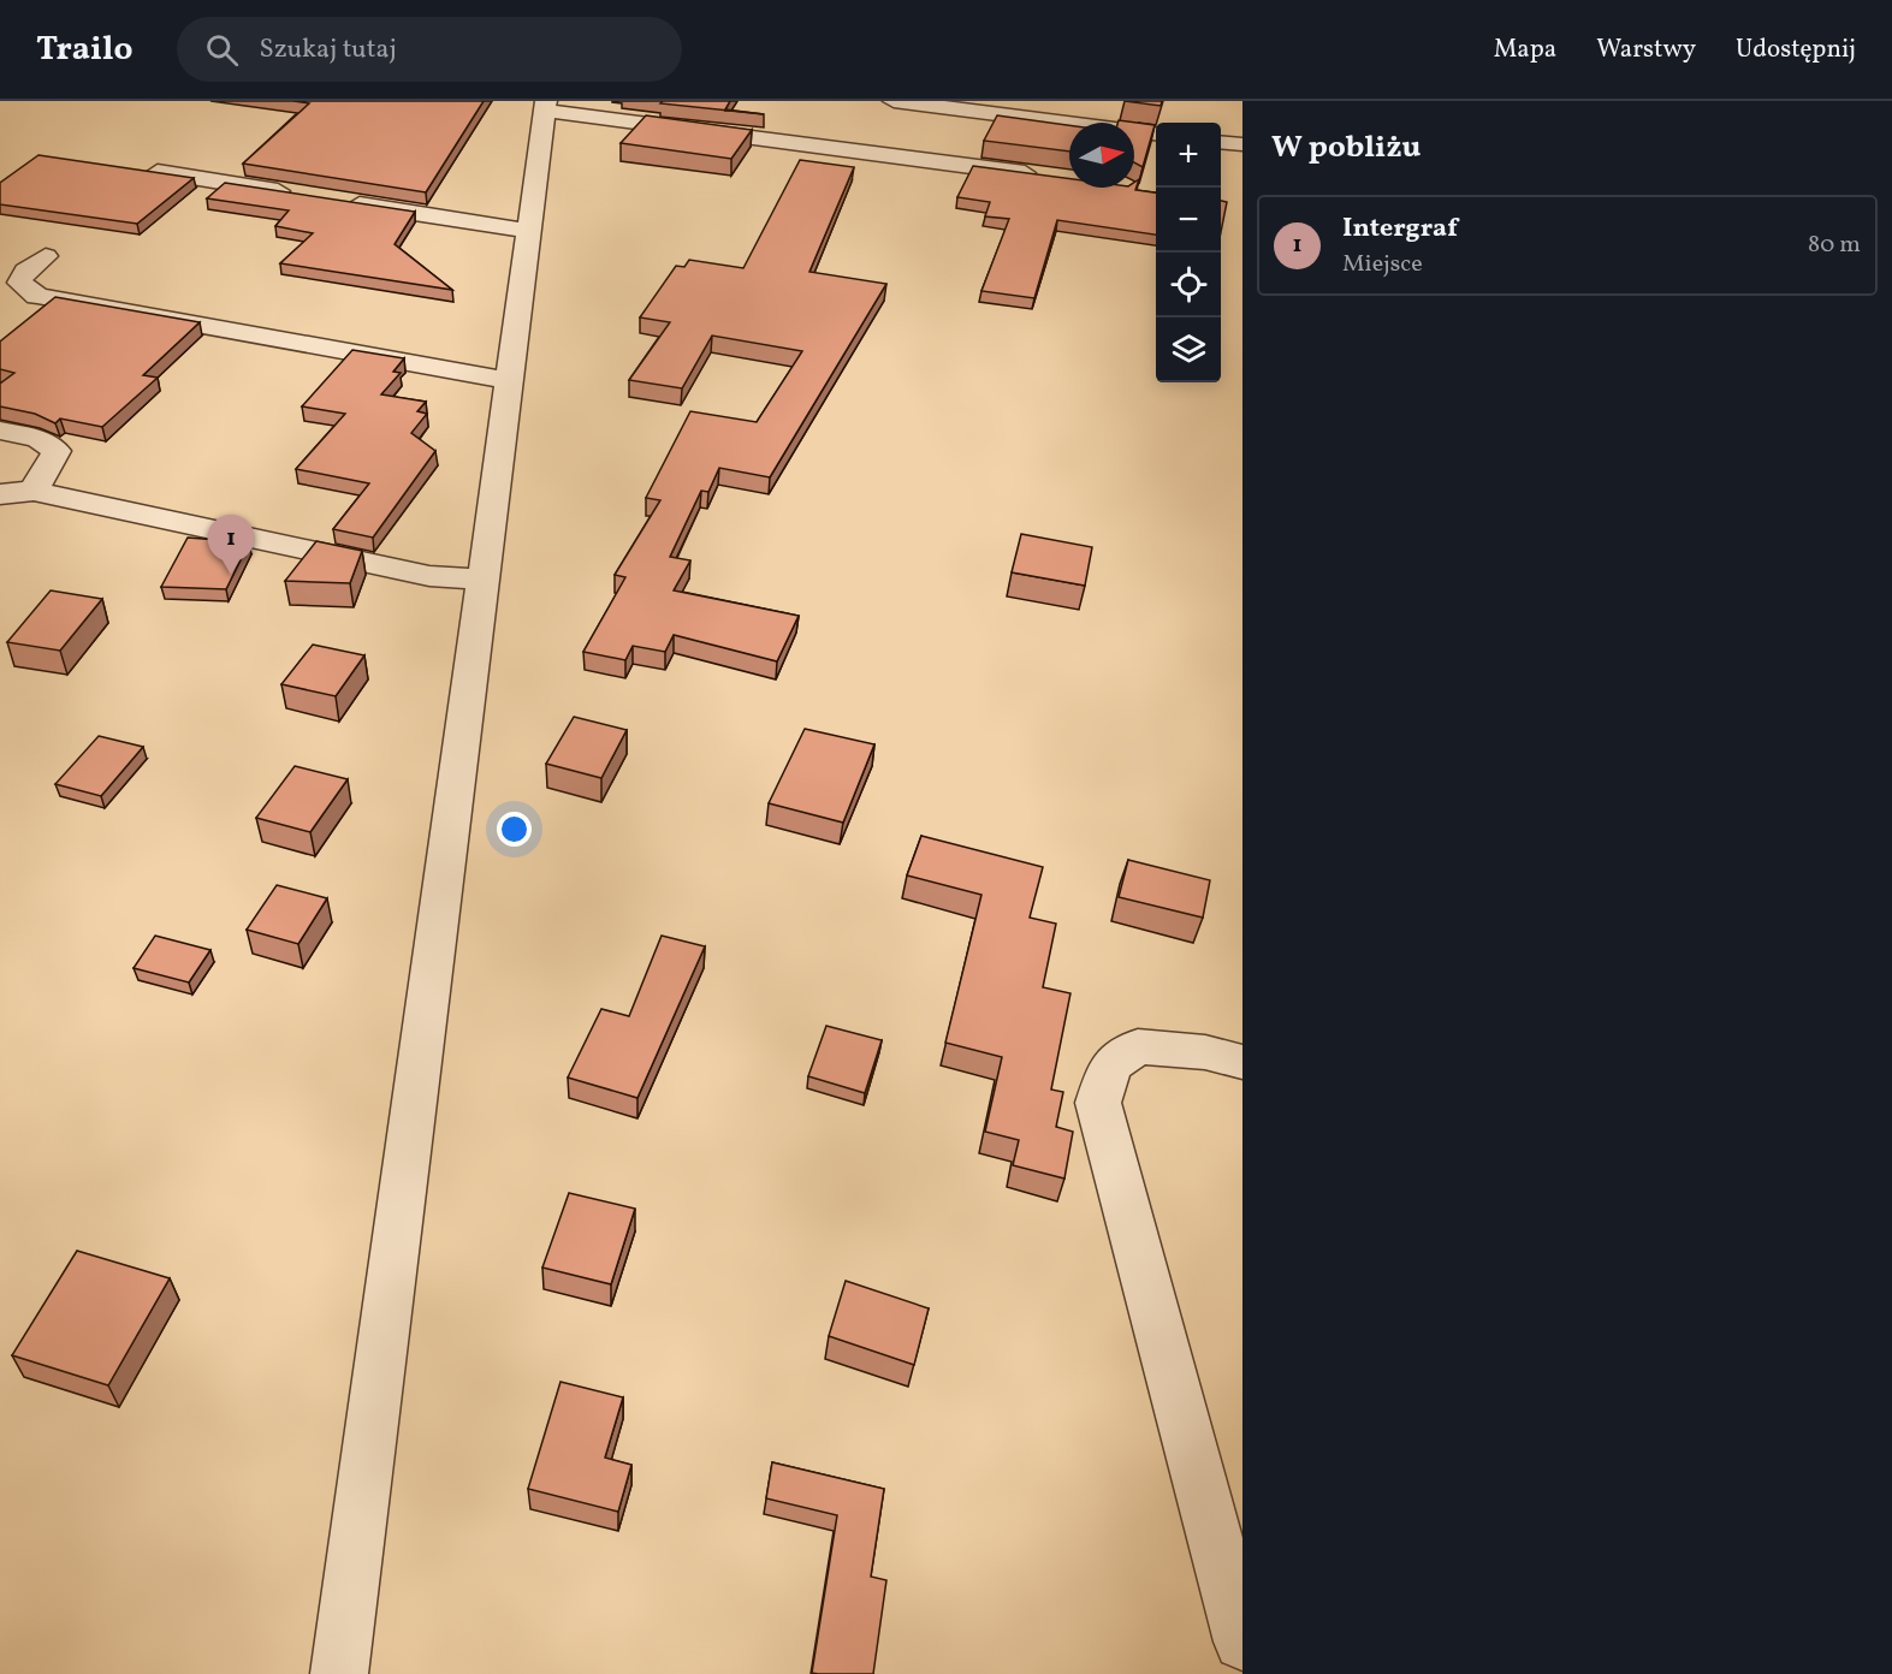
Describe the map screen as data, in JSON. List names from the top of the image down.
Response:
{
  "north": "right",
  "page": {
    "header": "Trailo",
    "search": "Szukaj tutaj",
    "nav": ["Mapa", "Warstwy", "Udostępnij"],
    "heading": "W pobliżu",
    "map_buttons": ["+", "−"],
    "list": [
      {
        "mark": "1",
        "name": "Intergraf",
        "note": "Miejsce",
        "value": "80 m"
      }
    ],
    "pins": "1"
  }
}
